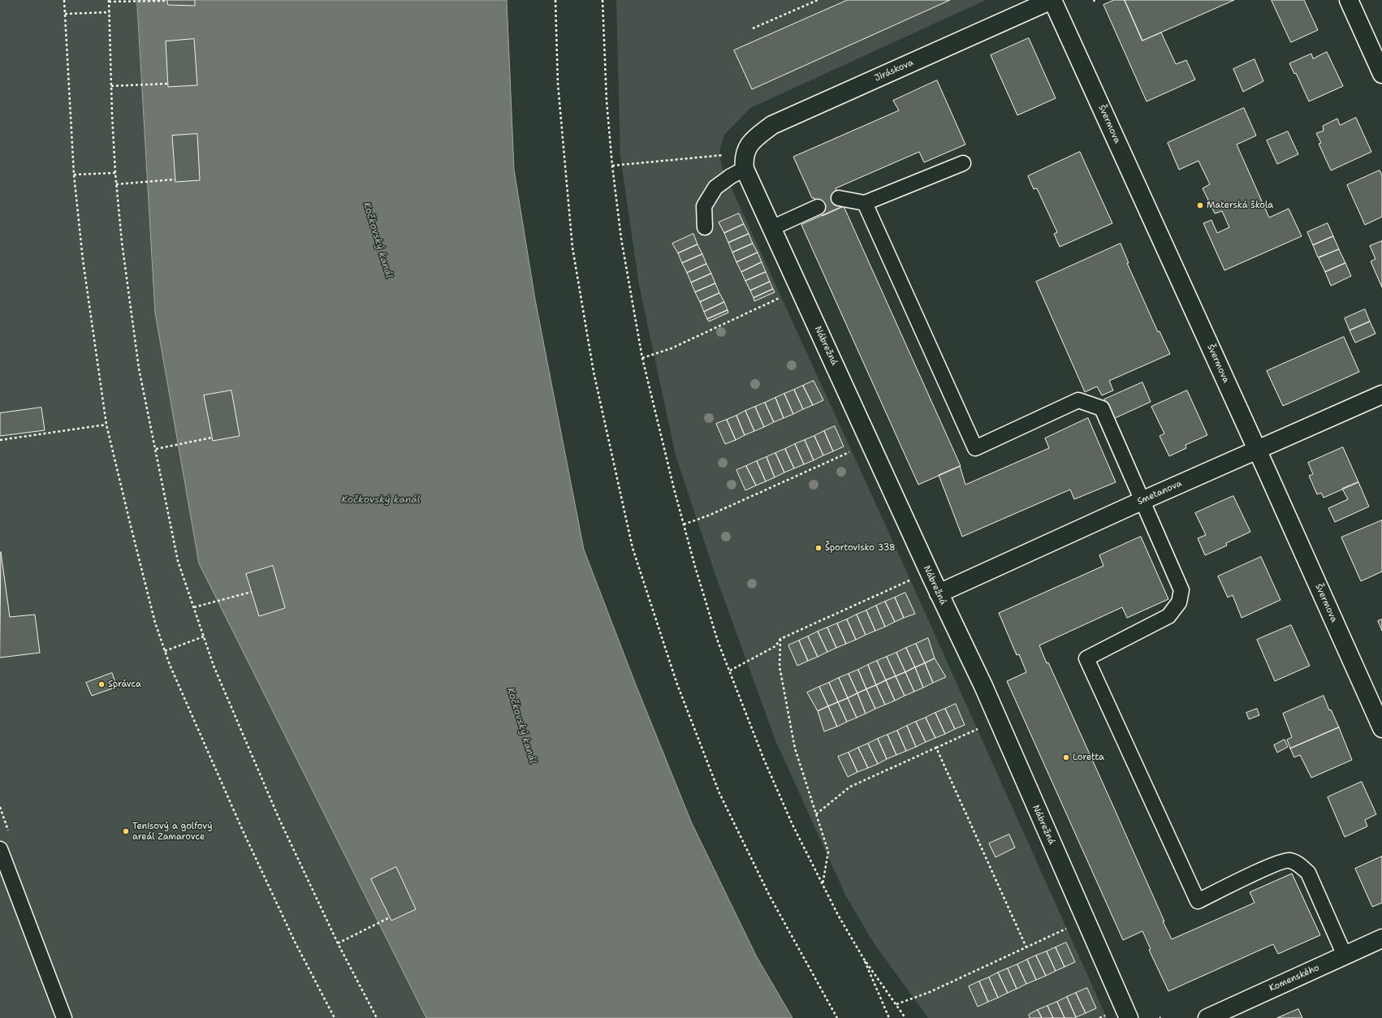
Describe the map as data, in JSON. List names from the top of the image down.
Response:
{
  "streets": {
    "street": [
      "Jiráskova",
      "Švermova",
      "Nábrežná",
      "Smetanova",
      "Komenského"
    ]
  },
  "crossings": [
    ["Jiráskova", "Švermova"],
    ["Jiráskova", "Nábrežná"],
    ["Švermova", "Smetanova"],
    ["Nábrežná", "Smetanova"]
  ],
  "water": ["Kočkovský kanál"],
  "places": [
    "Materská škola",
    "Športovisko 338",
    "Správca",
    "Loretta",
    "Tenisový a golfový areál Zamarovce"
  ]
}
